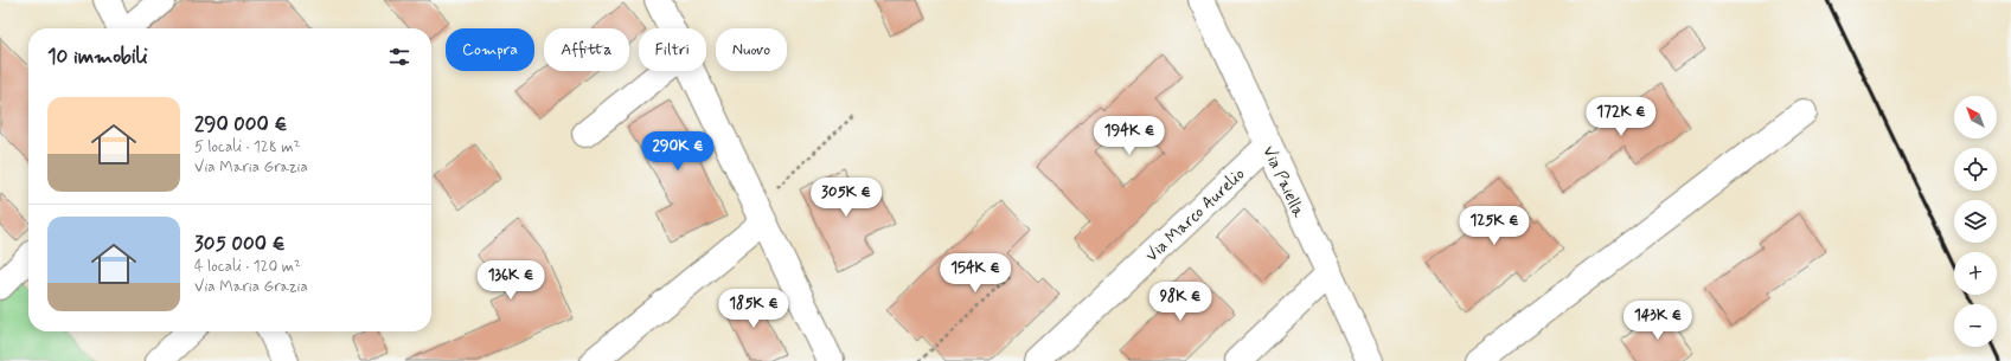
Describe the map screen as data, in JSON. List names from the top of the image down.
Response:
{
  "streets": {
    "street": ["Via Paiella", "Via Marco Aurelio"]
  },
  "crossings": [
    ["Via Paiella", "Via Marco Aurelio"]
  ],
  "north": "top left",
  "page": {
    "chip": [
      "Compra",
      "Affitta",
      "Filtri",
      "Nuovo"
    ],
    "heading": "10 immobili",
    "list": [
      {
        "name": "290 000 €",
        "note": "5 locali · 128 m² · Via Maria Grazia"
      },
      {
        "name": "305 000 €",
        "note": "4 locali · 120 m² · Via Maria Grazia"
      }
    ],
    "map_buttons": ["+", "−"],
    "price": [
      "172K €",
      "194K €",
      "290K €",
      "305K €",
      "125K €",
      "154K €",
      "136K €",
      "98K €",
      "185K €",
      "143K €"
    ]
  }
}
